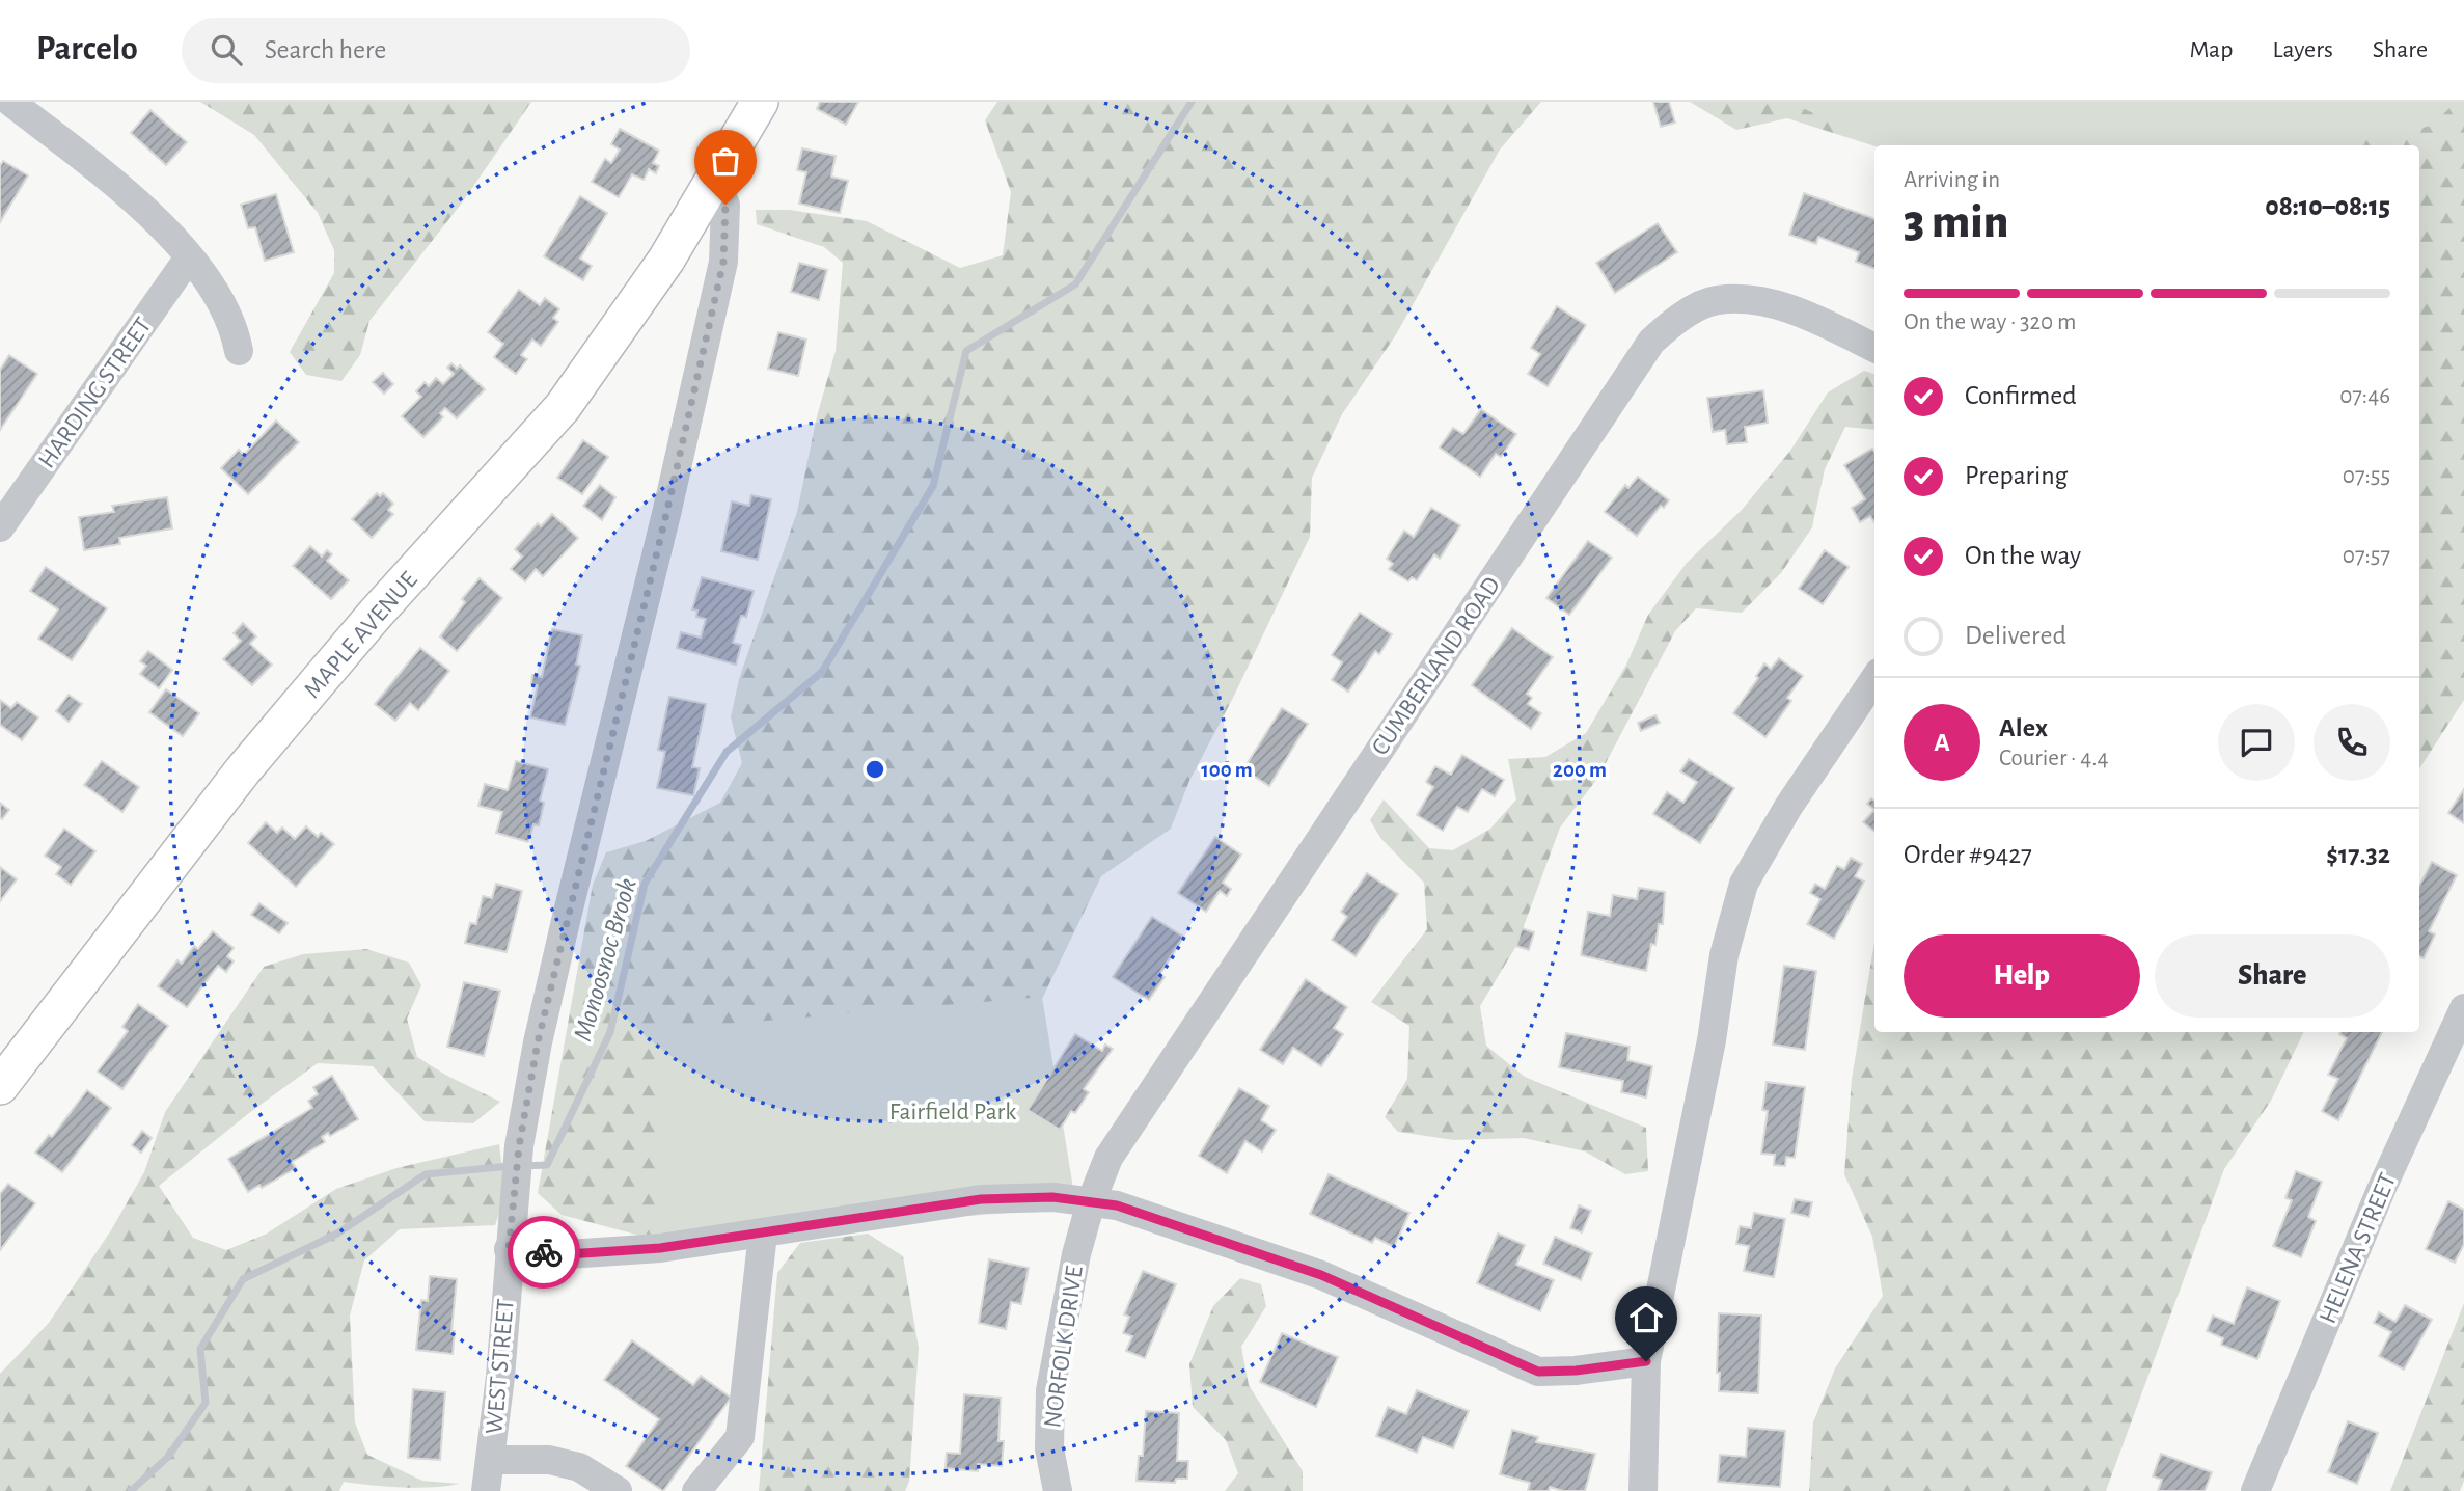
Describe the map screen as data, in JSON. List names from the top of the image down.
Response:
{
  "streets": {
    "main road": ["MAPLE AVENUE"],
    "street": [
      "HARDING STREET",
      "CUMBERLAND ROAD",
      "HELENA STREET",
      "NORFOLK DRIVE",
      "WEST STREET"
    ]
  },
  "crossings": [
    ["MAPLE AVENUE", "WEST STREET"],
    ["CUMBERLAND ROAD", "NORFOLK DRIVE"]
  ],
  "water": ["Monoosnoc Brook"],
  "parks": ["Fairfield Park"],
  "page": {
    "header": "Parcelo",
    "search": "Search here",
    "nav": ["Map", "Layers", "Share"],
    "heading": ["3 min", "Arriving in", "08:10–08:15"],
    "panel": [
      "Alex",
      "Courier · 4.4",
      "Order #9427",
      "$17.32"
    ],
    "bar": "On the way · 320 m",
    "list": [
      ["Confirmed", "07:46"],
      ["Preparing", "07:55"],
      ["On the way", "07:57"],
      "Delivered"
    ],
    "round": "A",
    "buttons": ["Help", "Share"]
  },
  "rings": ["100 m", "200 m"]
}
